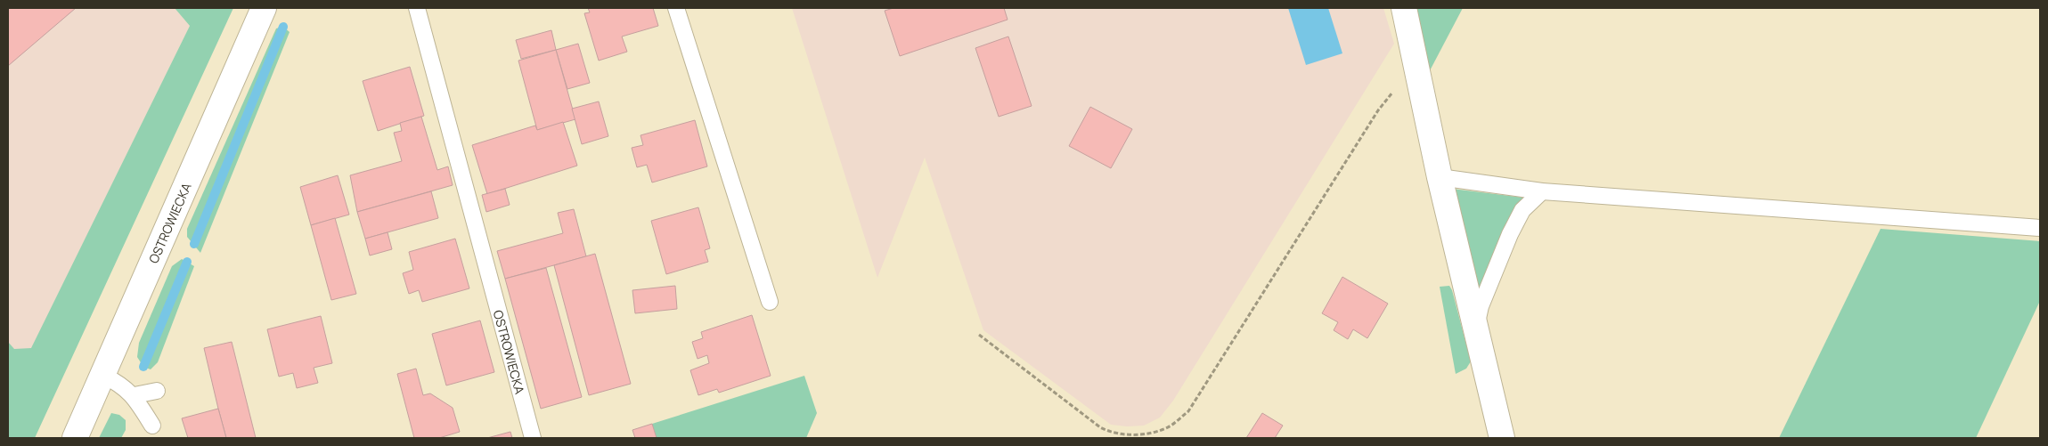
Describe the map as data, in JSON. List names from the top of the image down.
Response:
{
  "streets": {
    "street": ["OSTROWIECKA"]
  }
}
